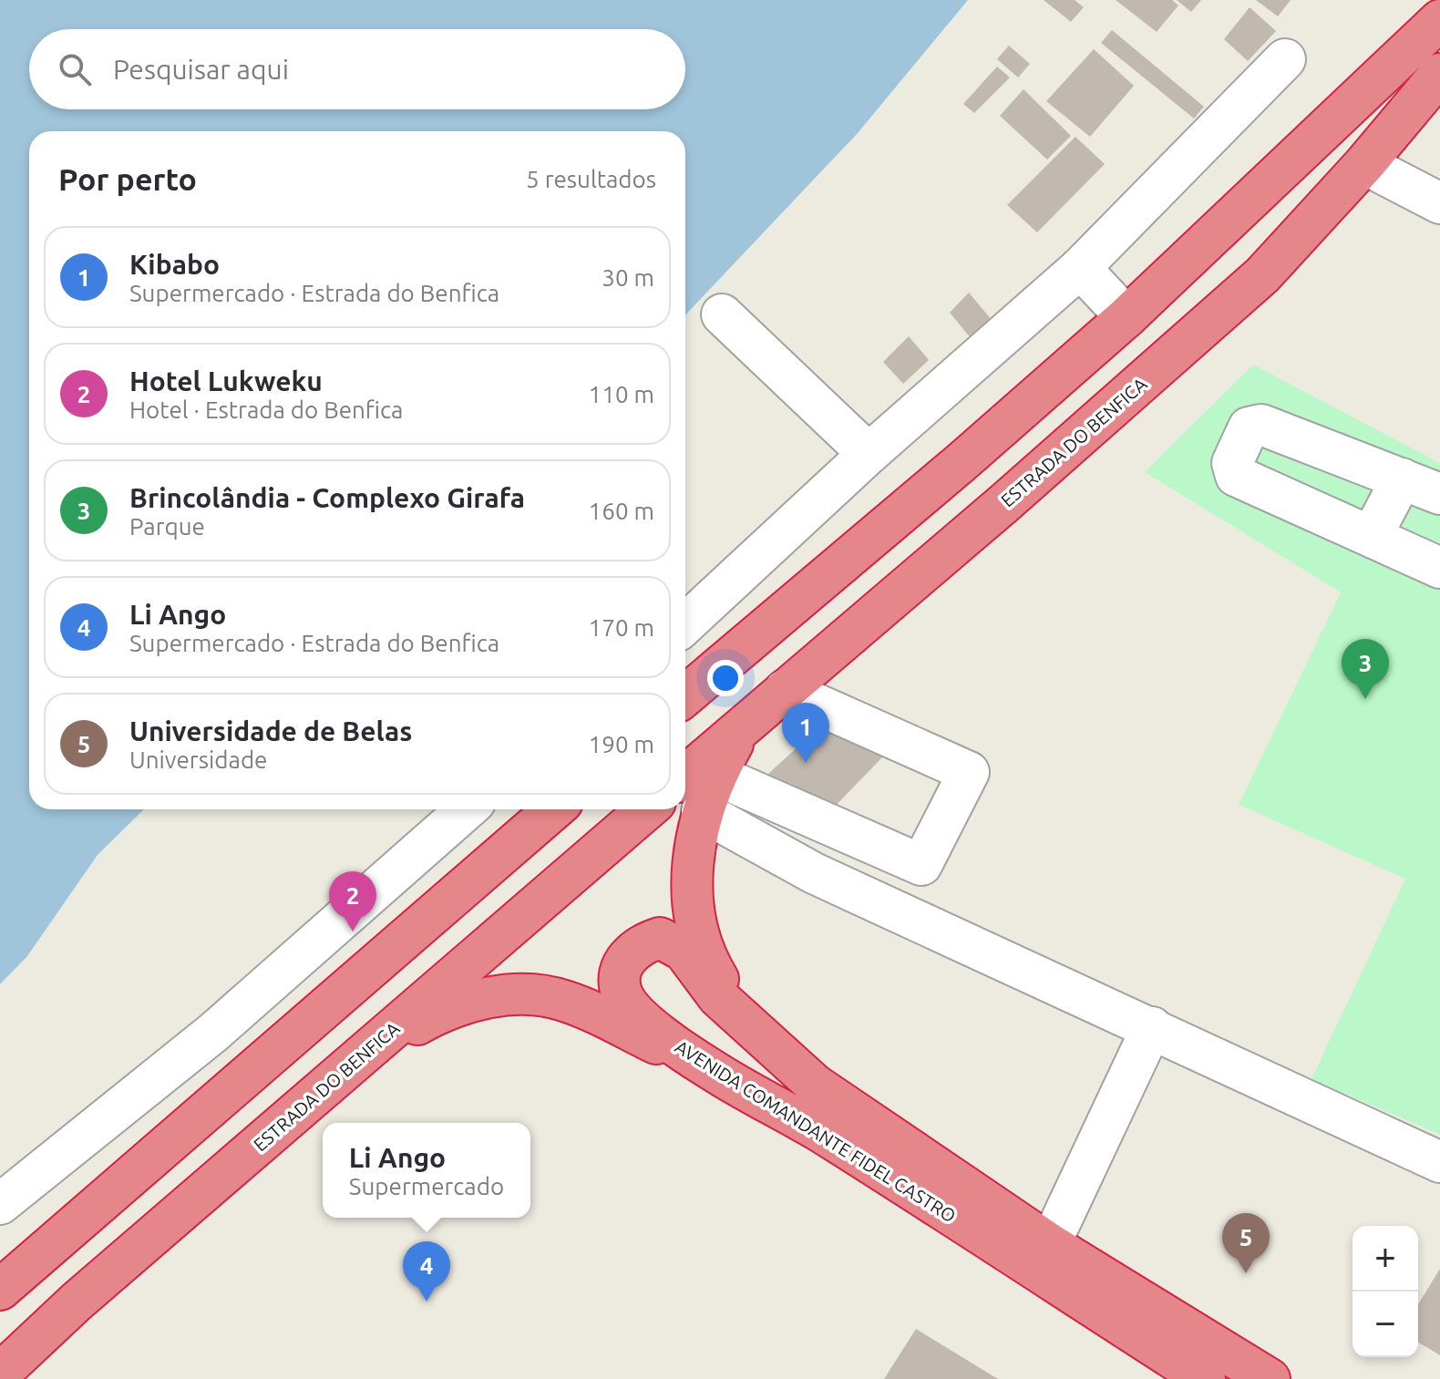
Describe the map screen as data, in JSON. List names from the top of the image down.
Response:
{
  "streets": {
    "highway": ["ESTRADA DO BENFICA", "AVENIDA COMANDANTE FIDEL CASTRO"]
  },
  "page": {
    "search": "Pesquisar aqui",
    "heading": ["Por perto", "5 resultados"],
    "list": [
      {
        "mark": "1",
        "name": "Kibabo",
        "note": "Supermercado · Estrada do Benfica",
        "value": "30 m"
      },
      {
        "mark": "2",
        "name": "Hotel Lukweku",
        "note": "Hotel · Estrada do Benfica",
        "value": "110 m"
      },
      {
        "mark": "3",
        "name": "Brincolândia - Complexo Girafa",
        "note": "Parque",
        "value": "160 m"
      },
      {
        "mark": "4",
        "name": "Li Ango",
        "note": "Supermercado · Estrada do Benfica",
        "value": "170 m"
      },
      {
        "mark": "5",
        "name": "Universidade de Belas",
        "note": "Universidade",
        "value": "190 m"
      }
    ],
    "pins": [
      "3",
      "1",
      "2",
      "5",
      "4"
    ],
    "popup": ["Li Ango", "Supermercado"],
    "map_buttons": ["+", "−"]
  }
}
